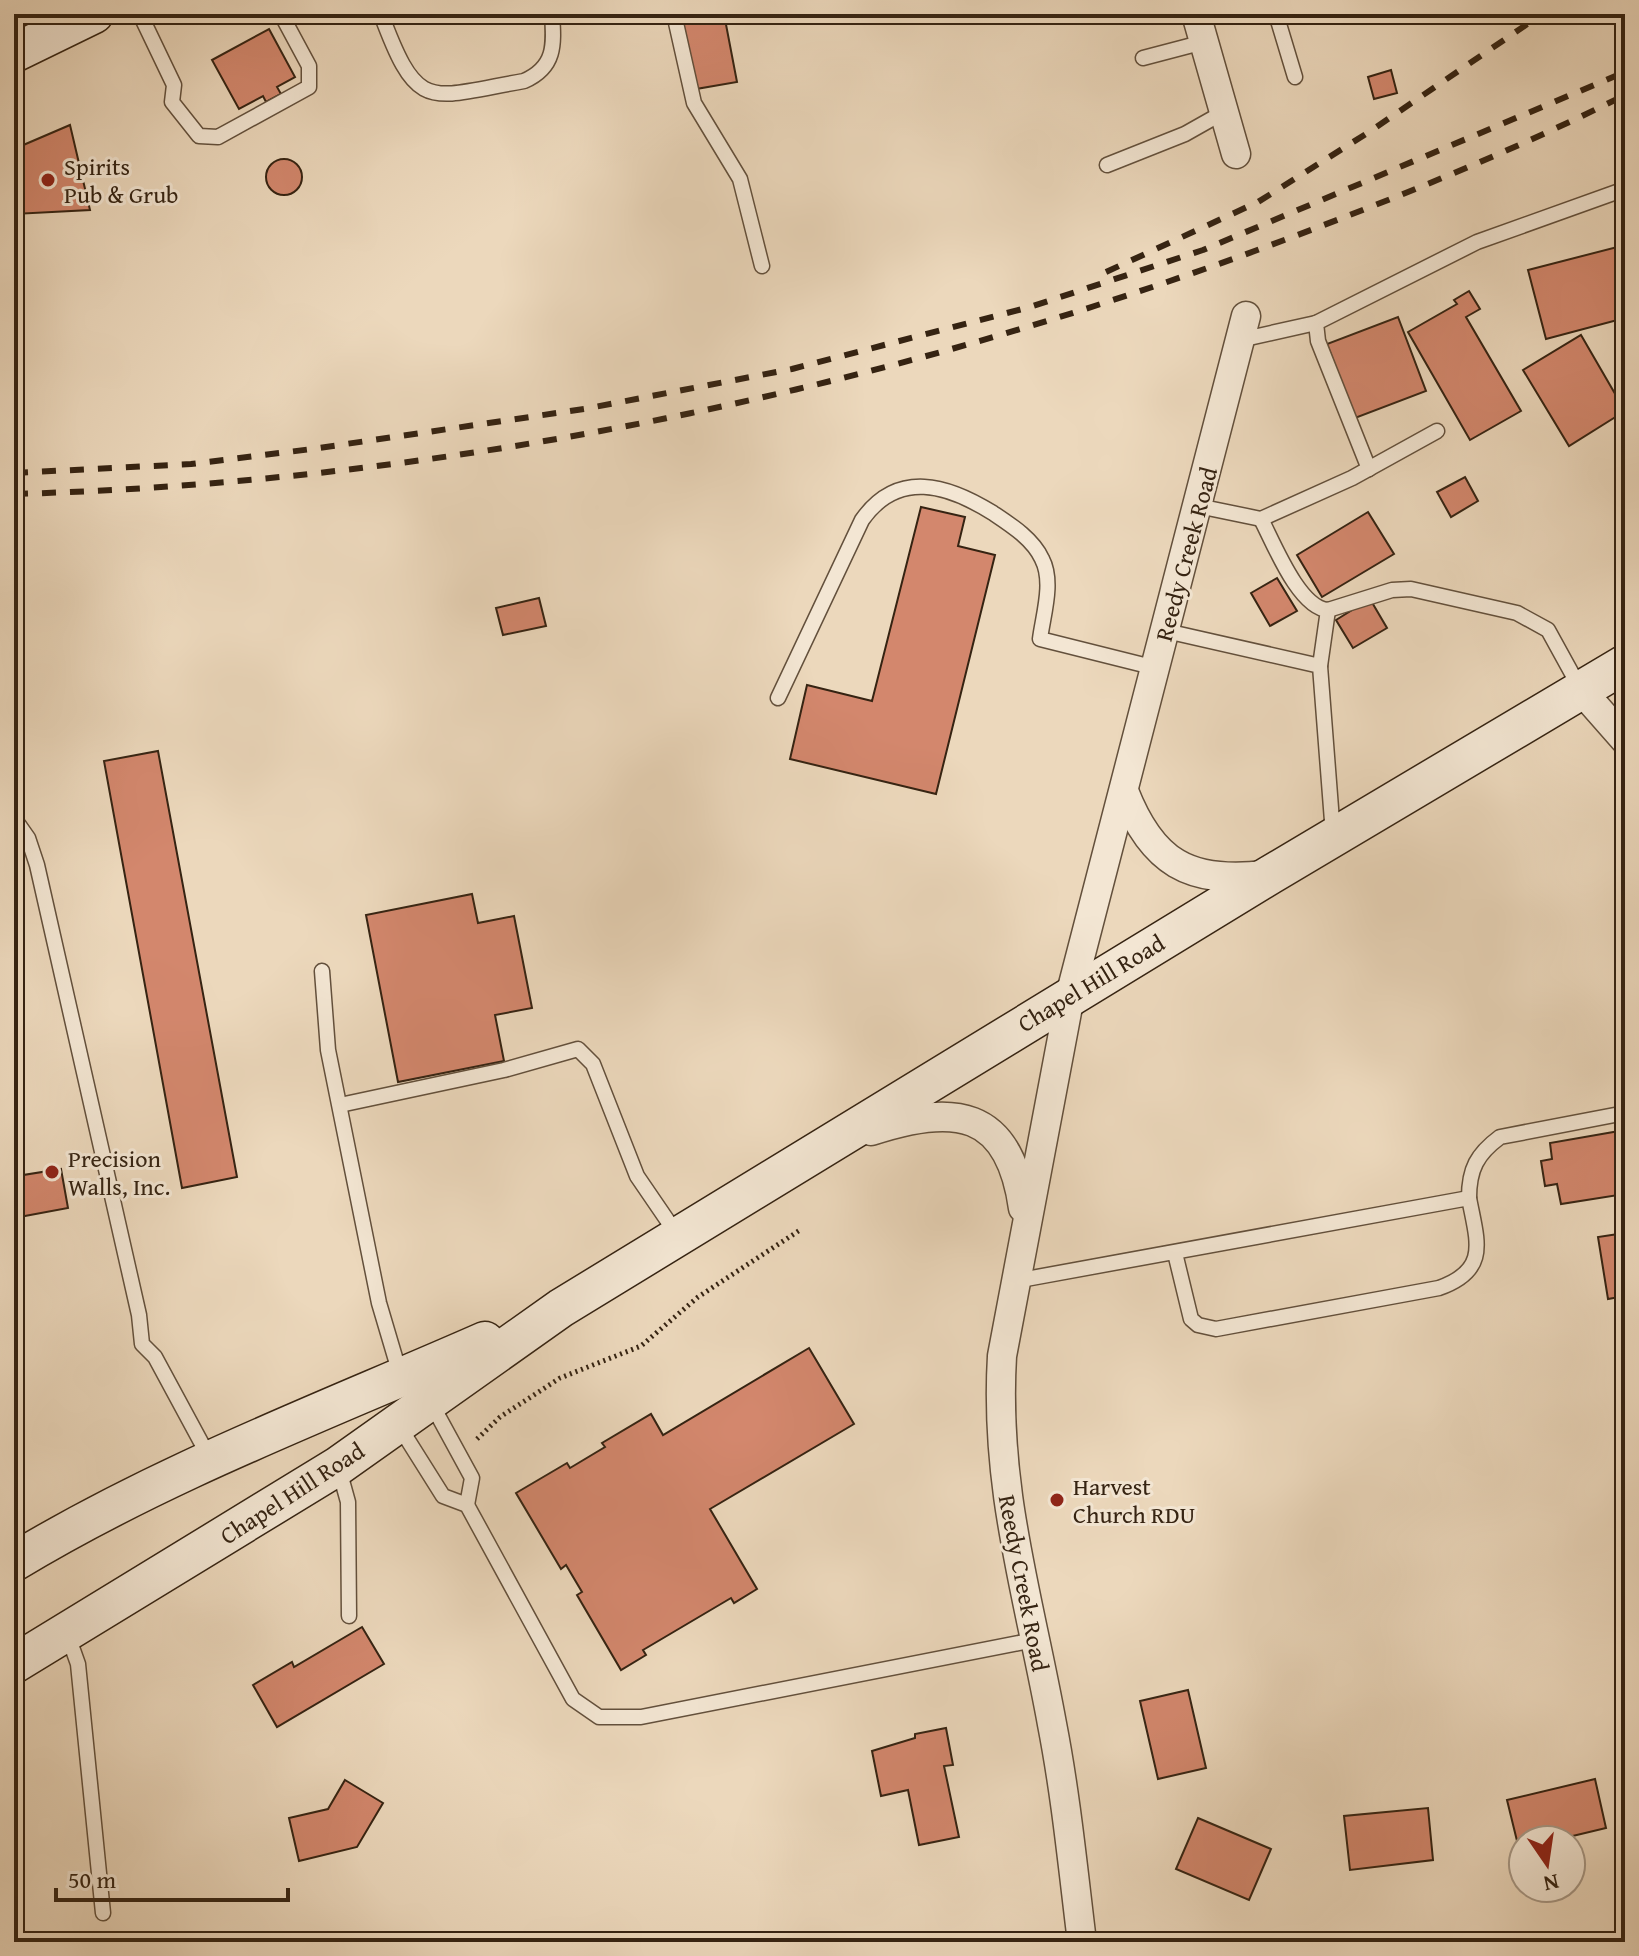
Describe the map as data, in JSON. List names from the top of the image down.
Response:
{
  "streets": {
    "main road": ["Chapel Hill Road"],
    "street": ["Reedy Creek Road"]
  },
  "crossings": [
    ["Reedy Creek Road", "Chapel Hill Road"]
  ],
  "places": ["Spirits Pub & Grub", "Precision Walls, Inc.", "Harvest Church RDU"],
  "scale_bar": "50 m",
  "north": "bottom"
}
